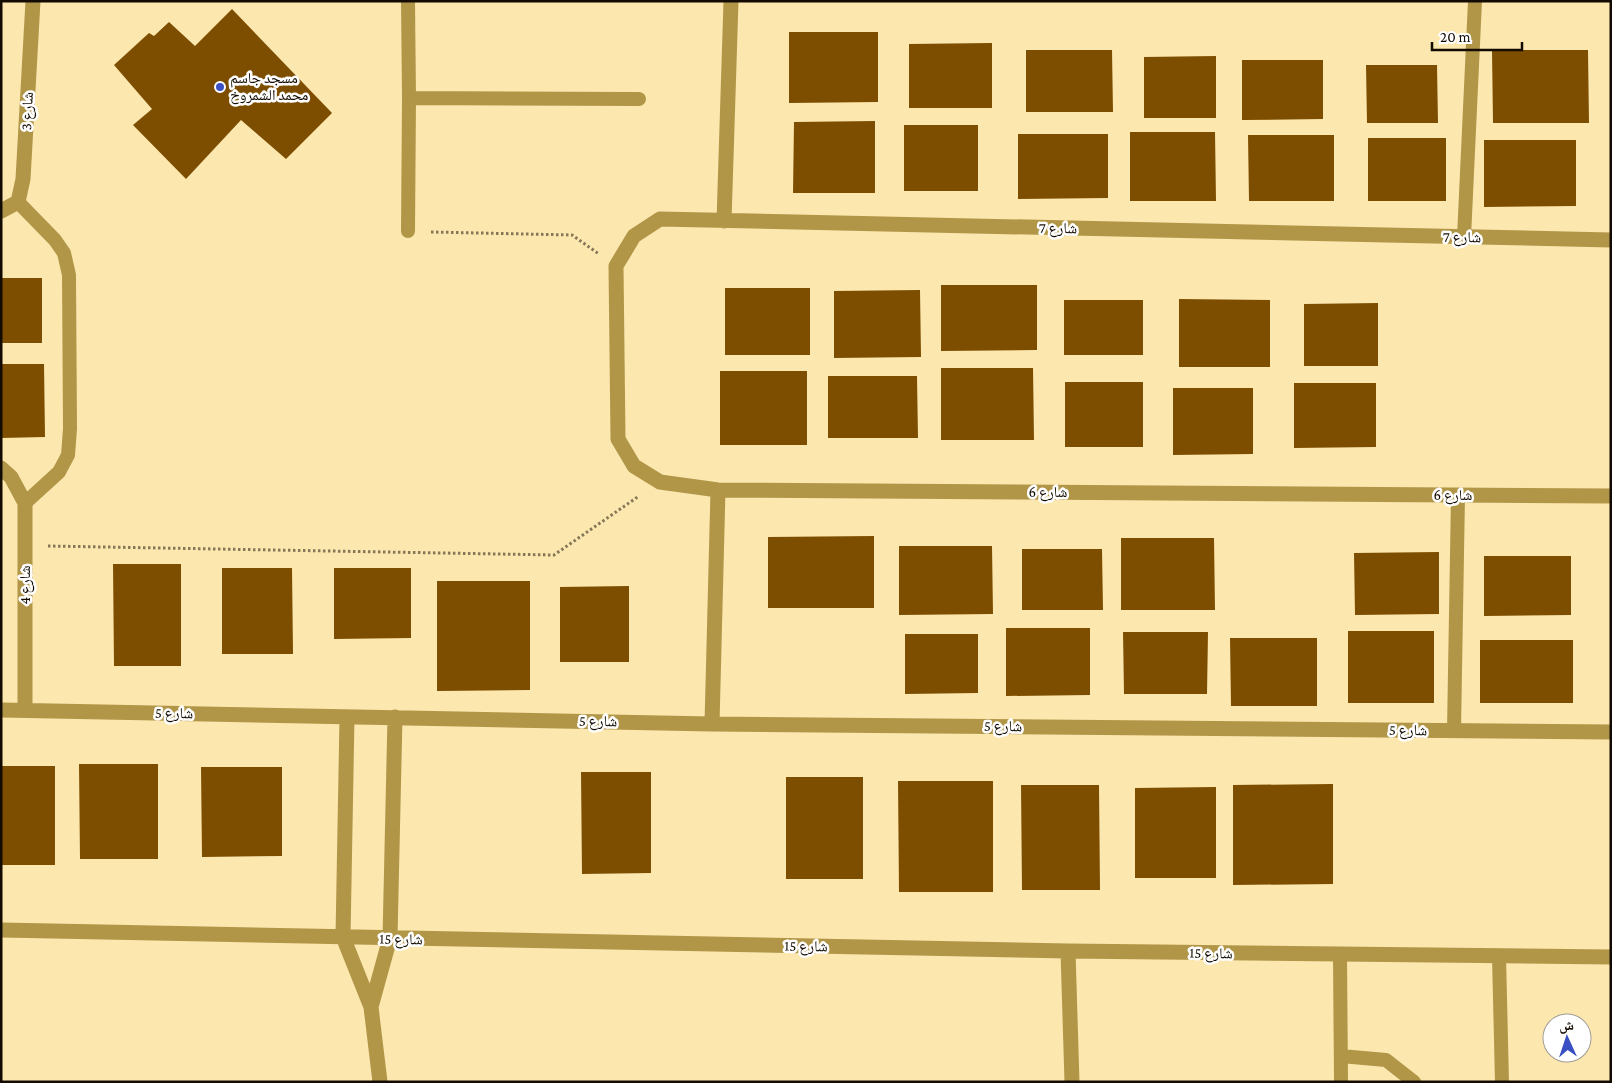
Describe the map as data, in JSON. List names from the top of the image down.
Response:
{
  "streets": {
    "street": [
      "شارع 3",
      "شارع 7",
      "شارع 6",
      "شارع 4",
      "شارع 5",
      "شارع 15"
    ]
  },
  "crossings": [
    ["شارع 4", "شارع 5"]
  ],
  "places": ["مسجد جاسم محمد الشمروخ"],
  "scale_bar": "20 m",
  "north": "top"
}
